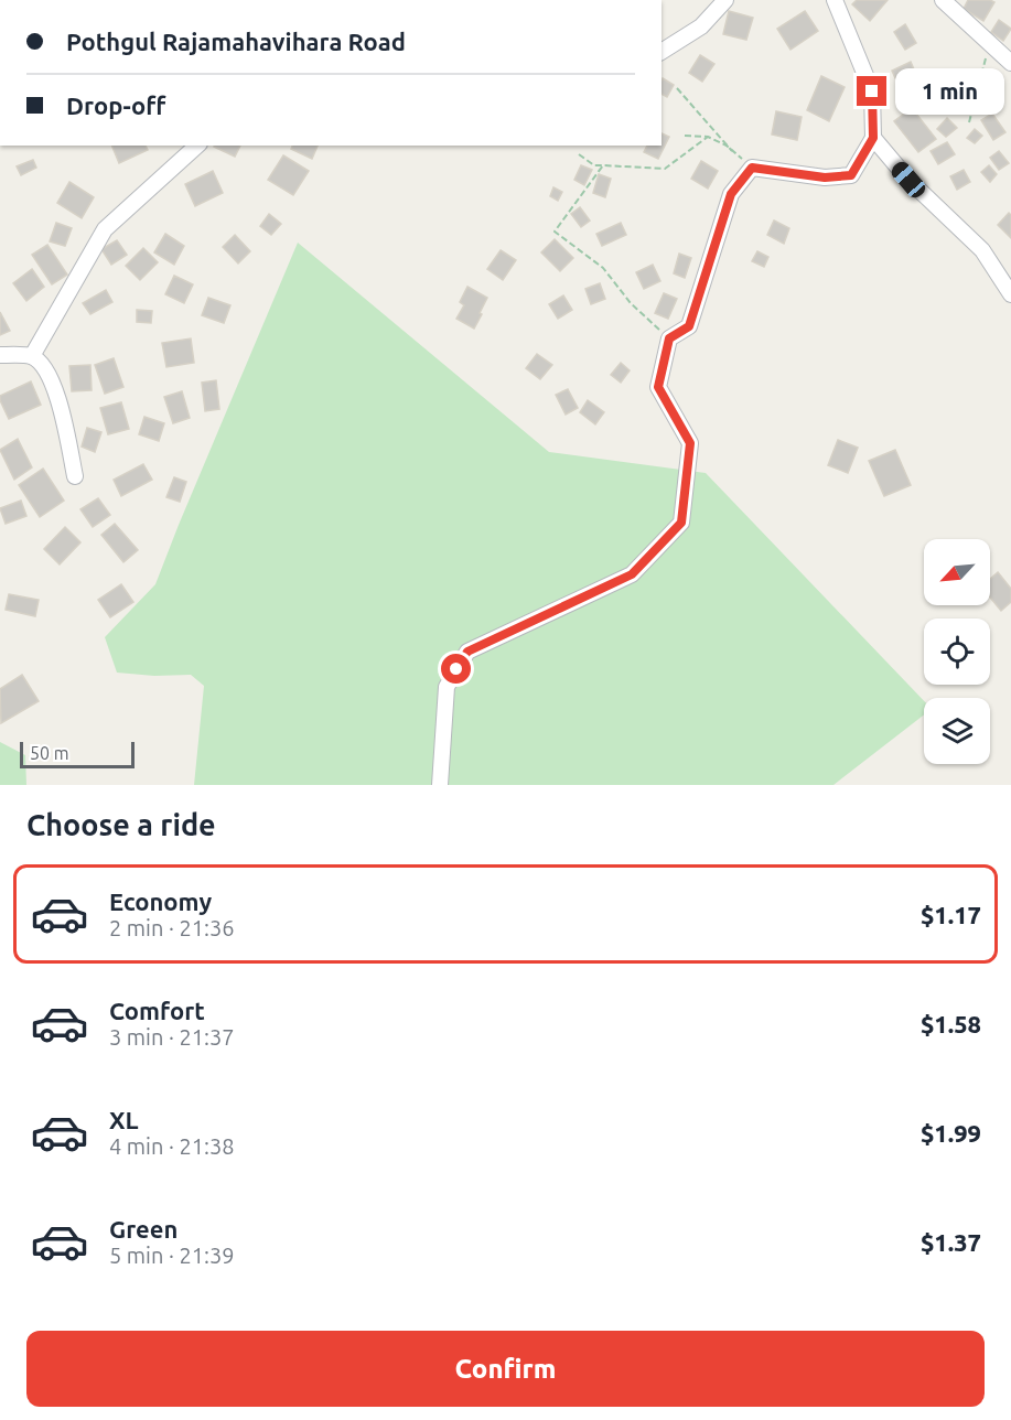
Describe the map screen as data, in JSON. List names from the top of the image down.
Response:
{
  "scale_bar": "50 m",
  "north": "bottom left",
  "page": {
    "banner": ["Pothgul Rajamahavihara Road", "Drop-off"],
    "bubble": "1 min",
    "scale": "50 m",
    "heading": "Choose a ride",
    "list": [
      {
        "name": "Economy",
        "note": "2 min · 21:36",
        "value": "$1.17"
      },
      {
        "name": "Comfort",
        "note": "3 min · 21:37",
        "value": "$1.58"
      },
      {
        "name": "XL",
        "note": "4 min · 21:38",
        "value": "$1.99"
      },
      {
        "name": "Green",
        "note": "5 min · 21:39",
        "value": "$1.37"
      }
    ],
    "buttons": "Confirm"
  }
}
